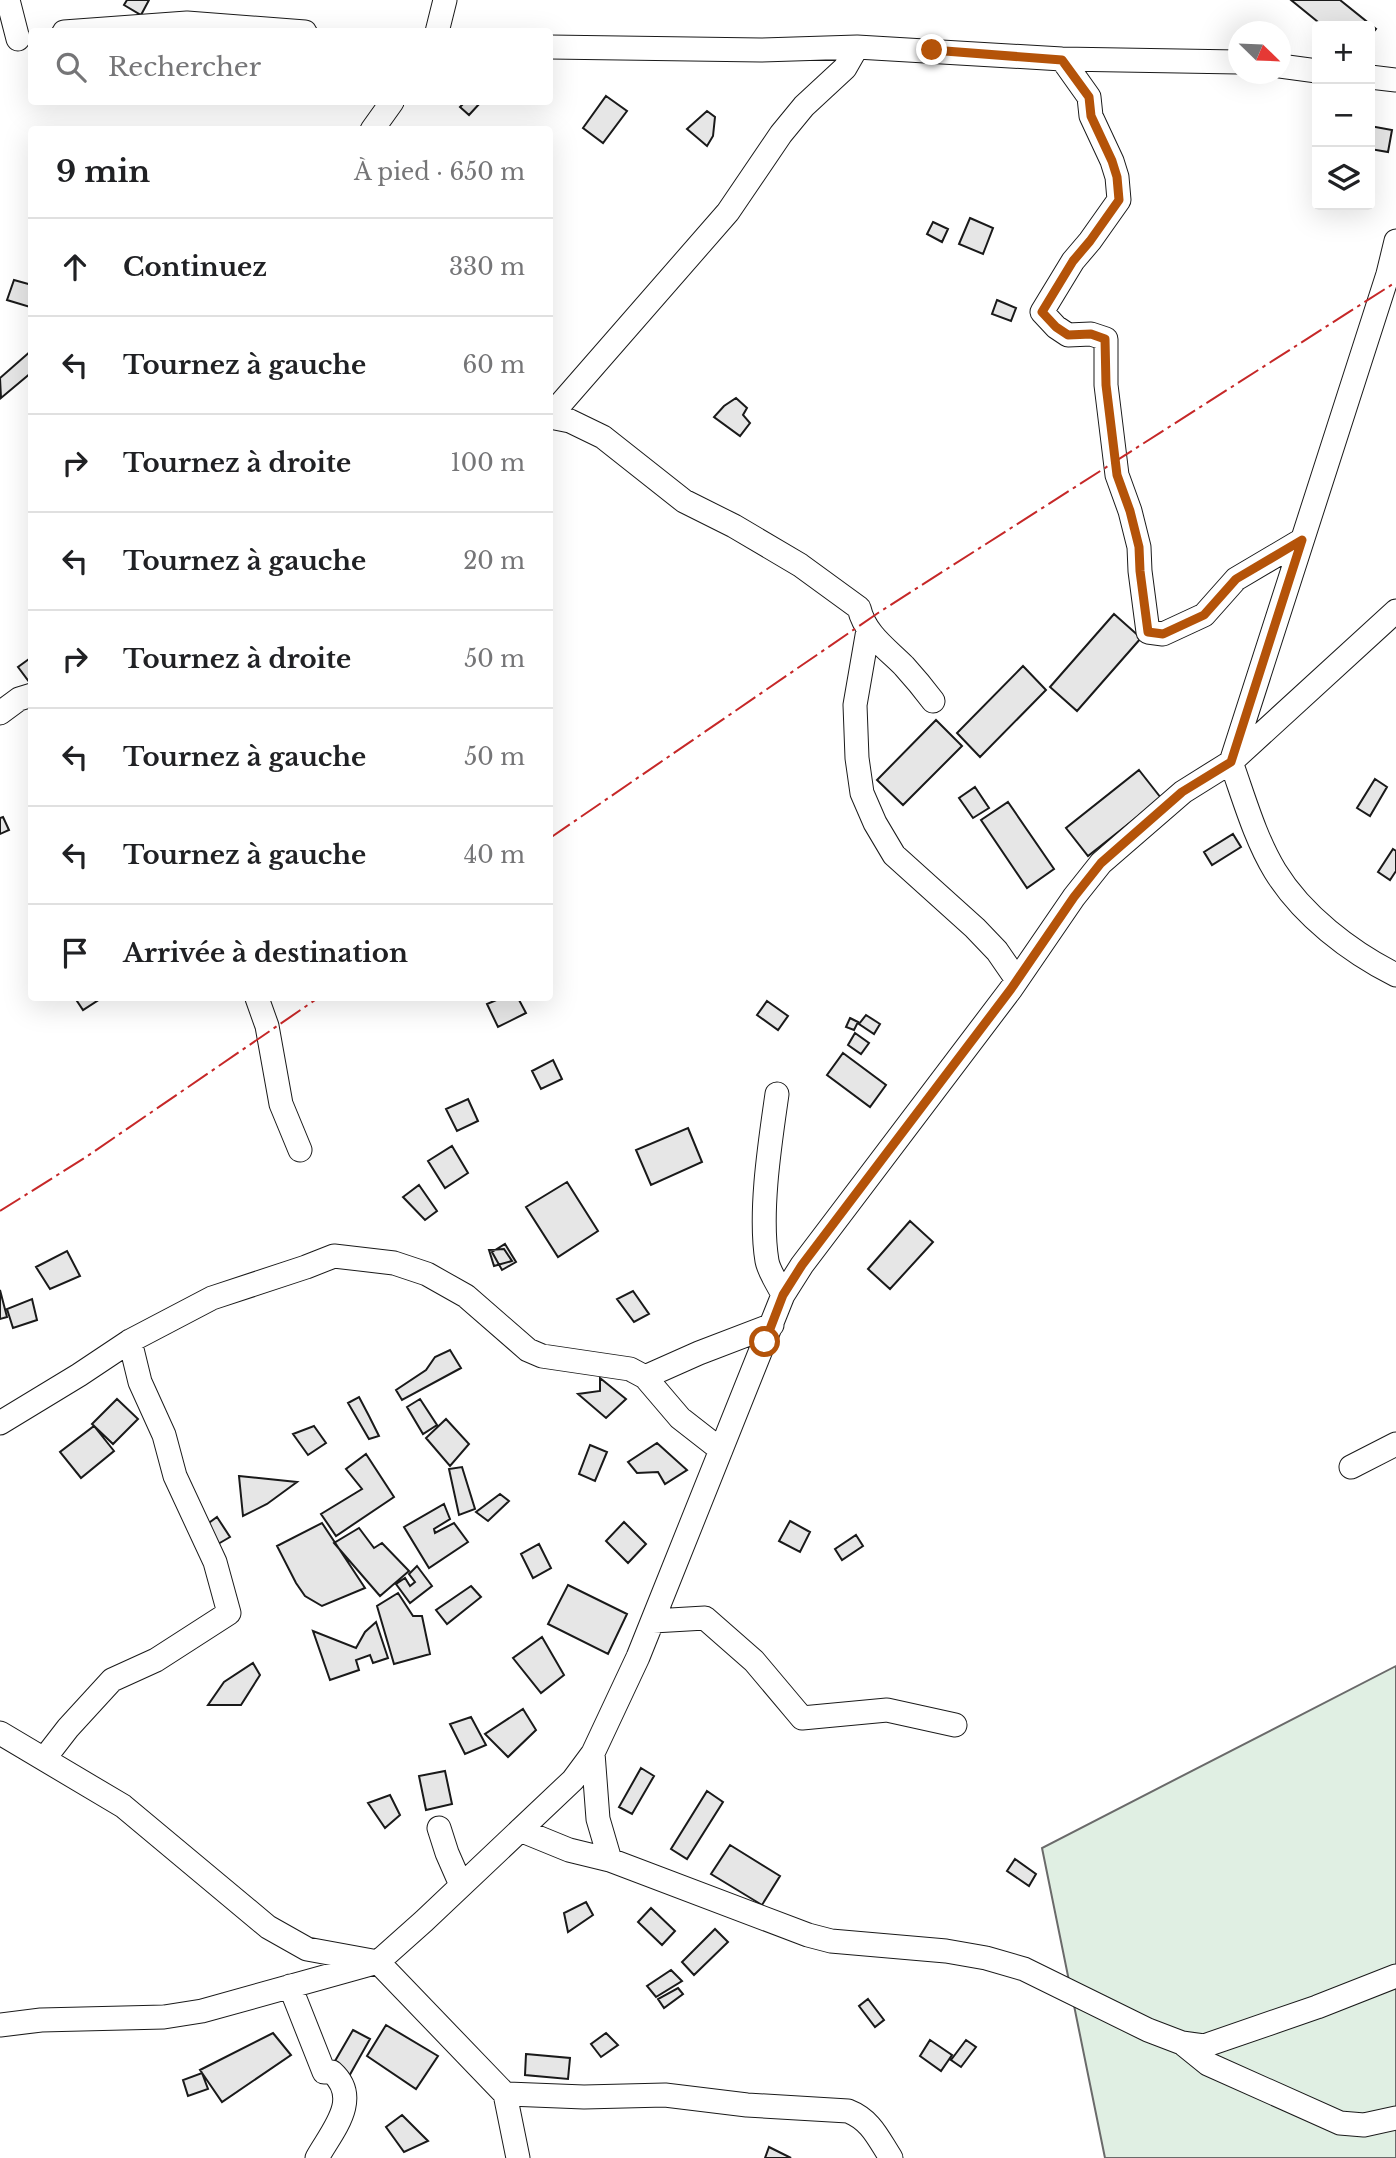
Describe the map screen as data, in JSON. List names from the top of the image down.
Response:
{
  "north": "bottom right",
  "page": {
    "map_buttons": ["+", "−"],
    "search": "Rechercher",
    "heading": ["9 min", "À pied · 650 m"],
    "list": [
      ["Continuez", "330 m"],
      ["Tournez à gauche", "60 m"],
      ["Tournez à droite", "100 m"],
      ["Tournez à gauche", "20 m"],
      ["Tournez à droite", "50 m"],
      ["Tournez à gauche", "50 m"],
      ["Tournez à gauche", "40 m"],
      "Arrivée à destination"
    ]
  }
}
